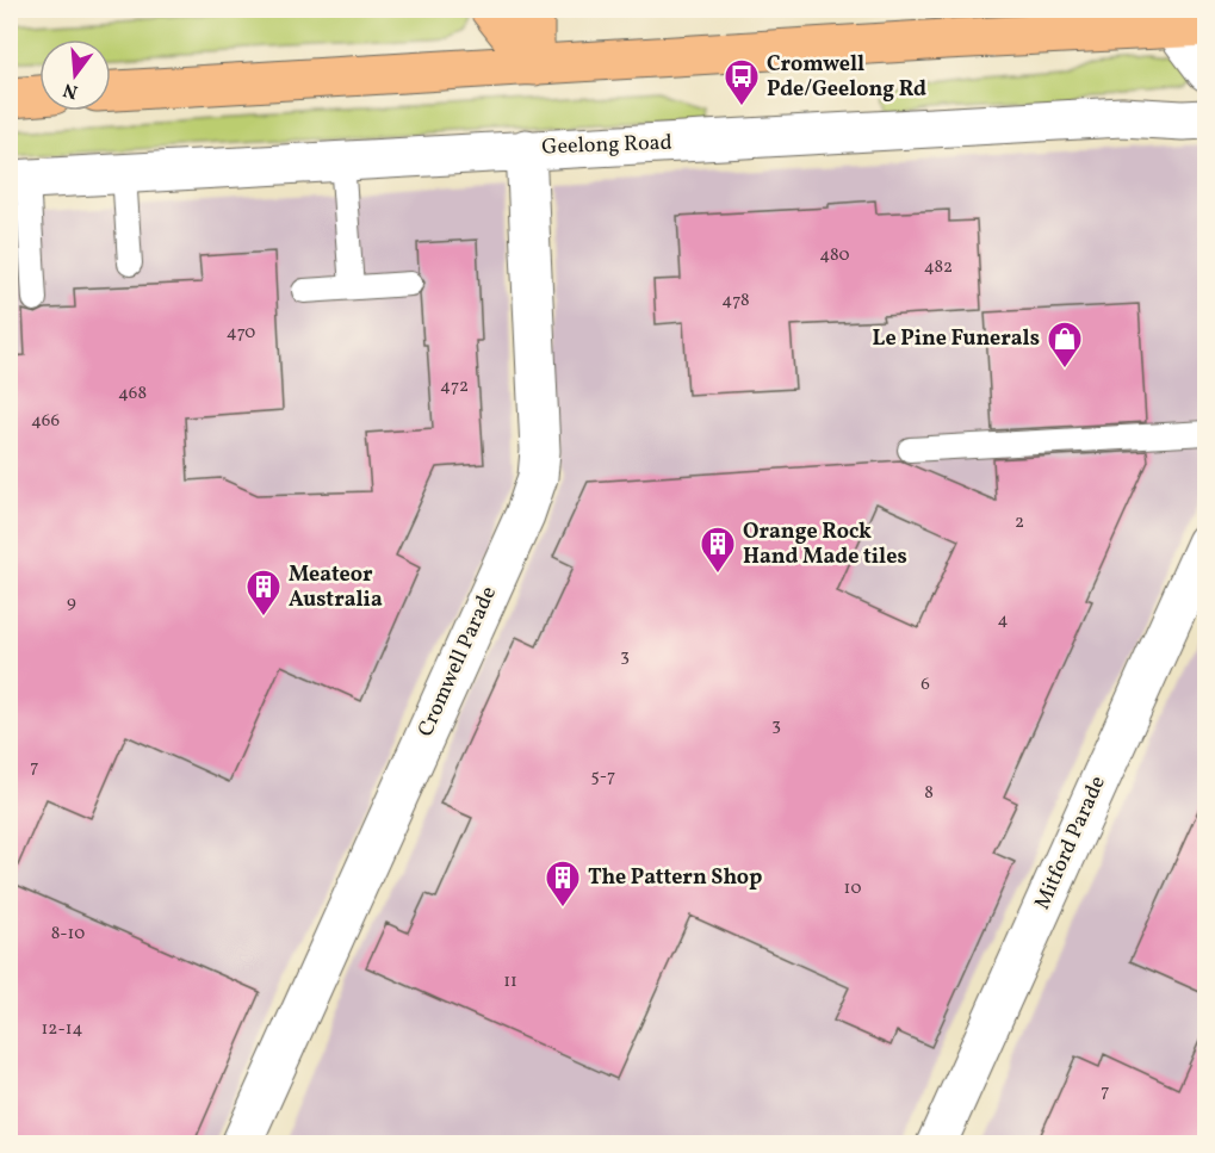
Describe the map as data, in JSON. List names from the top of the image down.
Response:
{
  "streets": {
    "street": ["Geelong Road", "Cromwell Parade", "Mitford Parade"]
  },
  "crossings": [
    ["Geelong Road", "Cromwell Parade"]
  ],
  "places": {
    "bus stop": ["Cromwell Pde/Geelong Rd"],
    "shop": ["Le Pine Funerals"],
    "building": ["Orange Rock Hand Made tiles", "Meateor Australia", "The Pattern Shop"]
  },
  "house_numbers": [
    "480",
    "482",
    "478",
    "470",
    "472",
    "468",
    "466",
    "2",
    "9",
    "4",
    "3",
    "6",
    "3",
    "7",
    "5-7",
    "8",
    "10",
    "8-10",
    "11",
    "12-14",
    "7"
  ],
  "north": "bottom"
}
